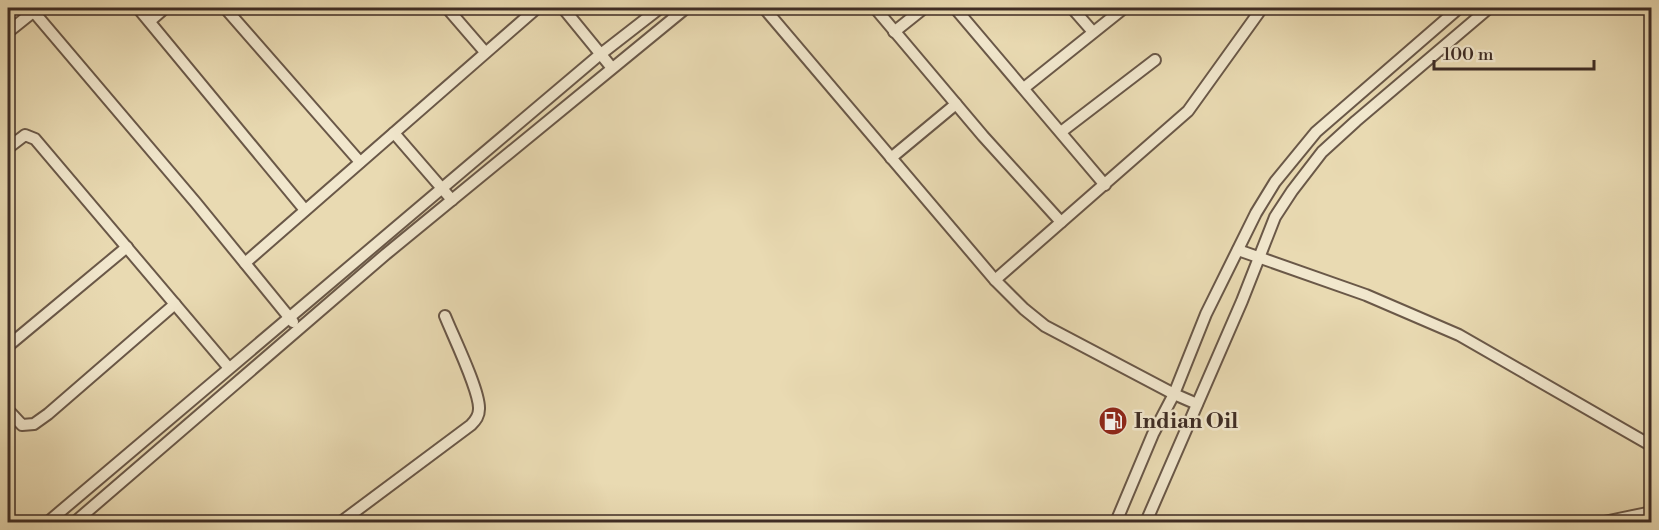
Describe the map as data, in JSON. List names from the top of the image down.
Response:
{
  "places": {
    "fuel station": ["Indian Oil"]
  },
  "scale_bar": "100 m"
}
